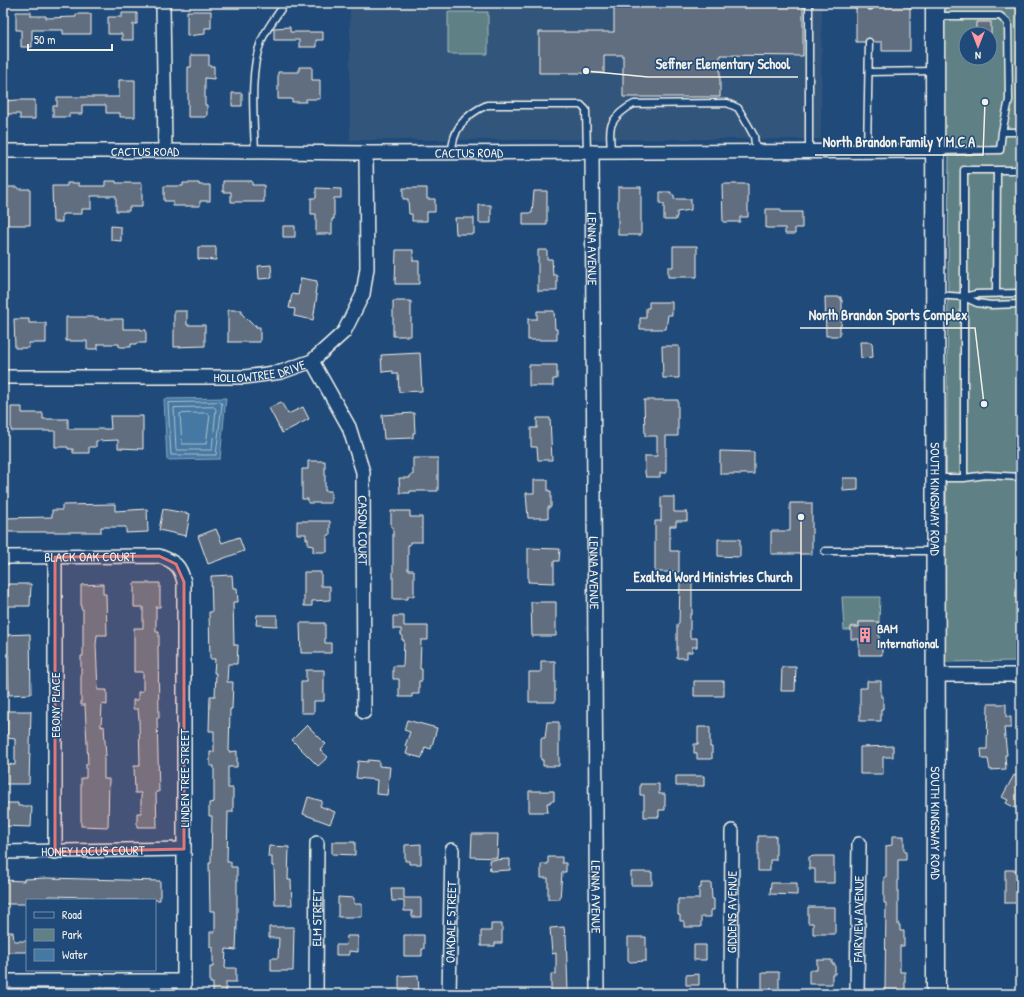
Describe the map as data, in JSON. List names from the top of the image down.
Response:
{
  "streets": {
    "street": [
      "CACTUS ROAD",
      "LENNA AVENUE",
      "HOLLOWTREE DRIVE",
      "SOUTH KINGSWAY ROAD",
      "CASON COURT",
      "BLACK OAK COURT",
      "EBONY PLACE",
      "LINDEN TREE STREET",
      "HONEY LOCUS COURT",
      "GIDDENS AVENUE",
      "ELM STREET",
      "FAIRVIEW AVENUE",
      "OAKDALE STREET"
    ]
  },
  "crossings": [
    ["CACTUS ROAD", "LENNA AVENUE"],
    ["CACTUS ROAD", "HOLLOWTREE DRIVE"],
    ["CACTUS ROAD", "SOUTH KINGSWAY ROAD"],
    ["HOLLOWTREE DRIVE", "CASON COURT"],
    ["BLACK OAK COURT", "EBONY PLACE"],
    ["BLACK OAK COURT", "LINDEN TREE STREET"],
    ["EBONY PLACE", "HONEY LOCUS COURT"],
    ["LINDEN TREE STREET", "HONEY LOCUS COURT"]
  ],
  "places": {
    "other": [
      "Seffner Elementary School",
      "North Brandon Family Y M C A",
      "North Brandon Sports Complex",
      "Exalted Word Ministries Church"
    ],
    "building": ["BAM International"]
  },
  "legend": ["Road", "Park", "Water"],
  "scale_bar": "50 m",
  "north": "bottom"
}
